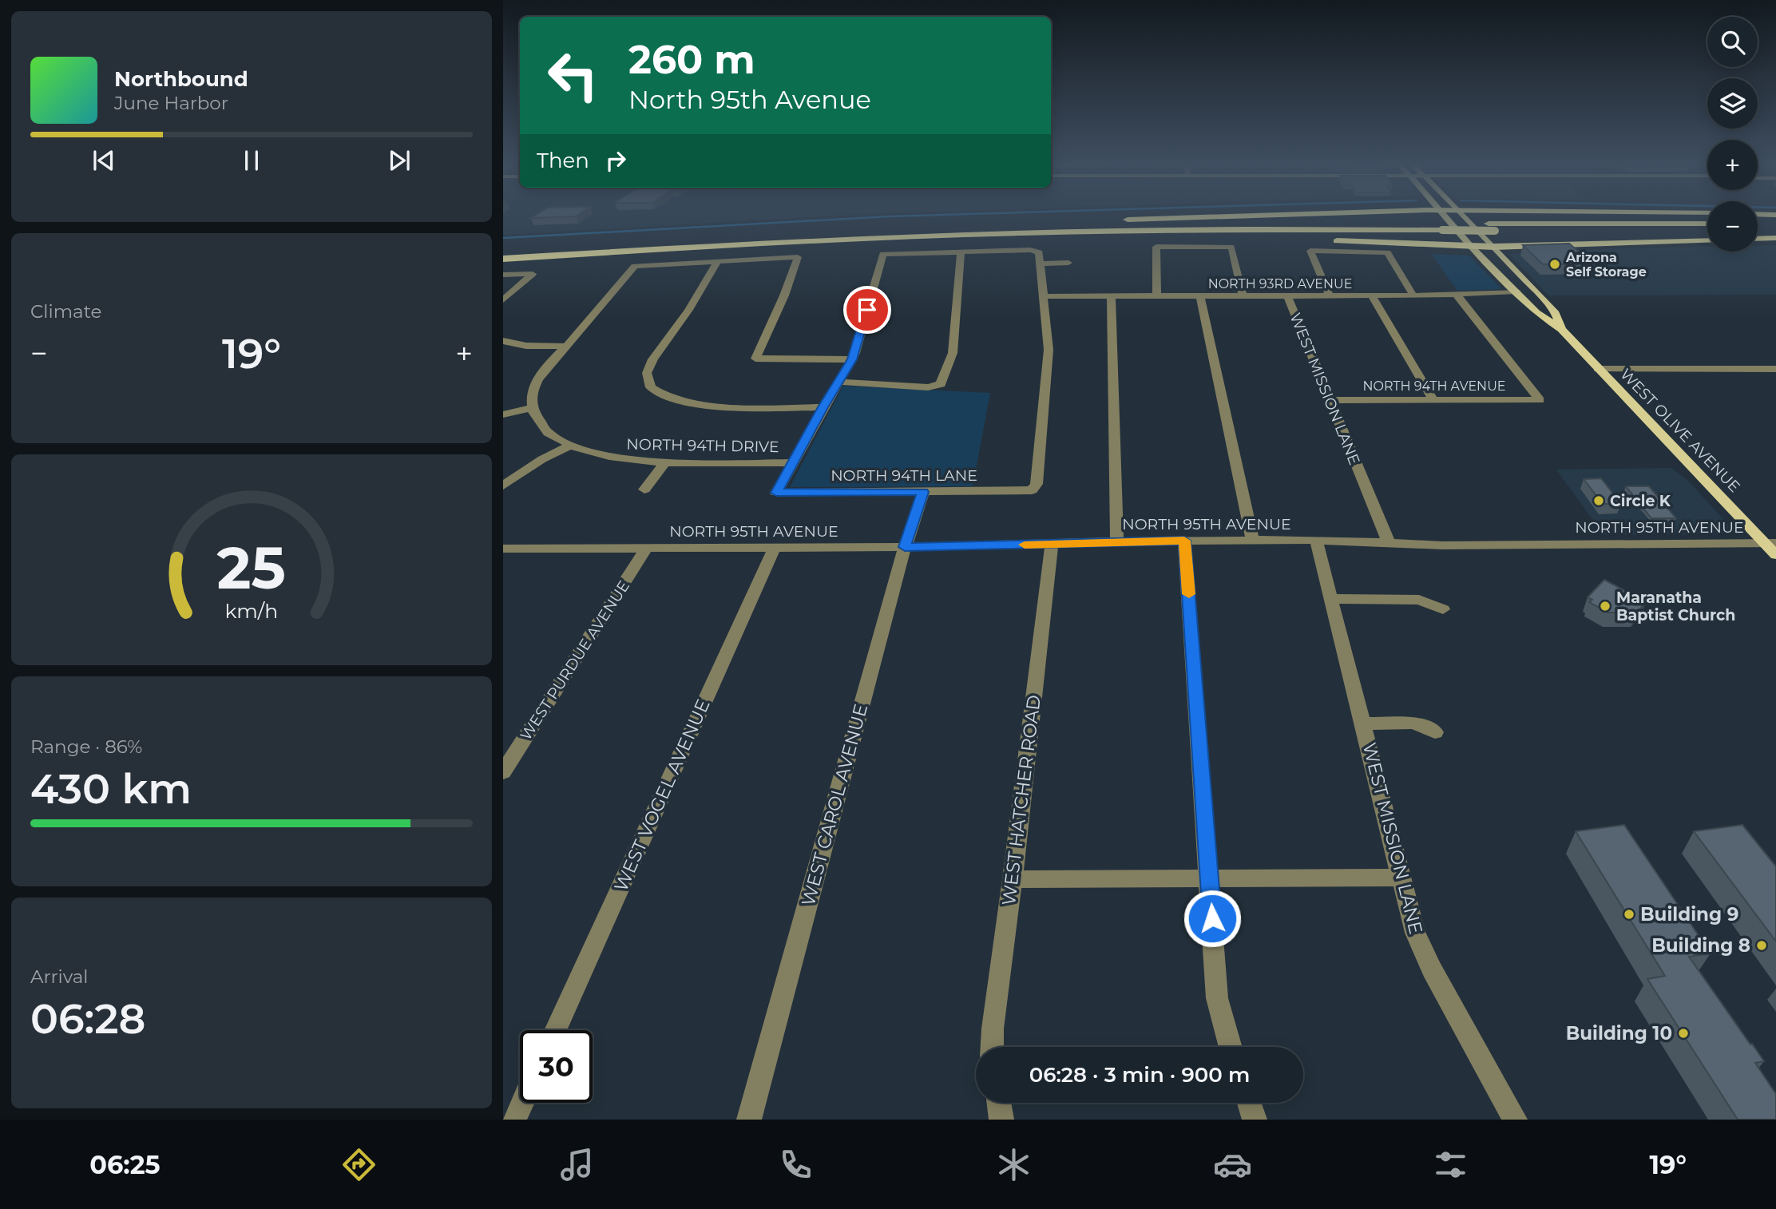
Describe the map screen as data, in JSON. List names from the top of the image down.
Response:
{
  "streets": {
    "main road": ["WEST OLIVE AVENUE"],
    "street": [
      "NORTH 93RD AVENUE",
      "NORTH 94TH AVENUE",
      "WEST MISSION LANE",
      "NORTH 94TH DRIVE",
      "NORTH 94TH LANE",
      "NORTH 95TH AVENUE",
      "WEST PURDUE AVENUE",
      "WEST VOGEL AVENUE",
      "WEST HATCHER ROAD",
      "WEST CAROL AVENUE"
    ]
  },
  "crossings": [
    ["NORTH 93RD AVENUE", "NORTH 94TH AVENUE"],
    ["NORTH 93RD AVENUE", "WEST MISSION LANE"],
    ["NORTH 93RD AVENUE", "WEST OLIVE AVENUE"],
    ["NORTH 93RD AVENUE", "NORTH 94TH LANE"],
    ["NORTH 94TH AVENUE", "WEST MISSION LANE"],
    ["WEST MISSION LANE", "NORTH 95TH AVENUE"],
    ["WEST OLIVE AVENUE", "NORTH 95TH AVENUE"],
    ["NORTH 94TH DRIVE", "NORTH 94TH LANE"],
    ["NORTH 94TH LANE", "WEST CAROL AVENUE"],
    ["NORTH 95TH AVENUE", "WEST PURDUE AVENUE"],
    ["NORTH 95TH AVENUE", "WEST VOGEL AVENUE"],
    ["NORTH 95TH AVENUE", "WEST HATCHER ROAD"],
    ["NORTH 95TH AVENUE", "WEST CAROL AVENUE"]
  ],
  "places": [
    "Arizona Self Storage",
    "Circle K",
    "Maranatha Baptist Church",
    "Building 9",
    "Building 8",
    "Building 10"
  ],
  "page": {
    "map_buttons": ["+", "−"],
    "turn": ["260 m", "North 95th Avenue"],
    "song": ["Northbound", "June Harbor"],
    "then": "Then",
    "tile": [
      "Climate",
      ["Range · 86%", "430 km"],
      ["Arrival", "06:28"]
    ],
    "heat": ["−", "19°", "+"],
    "limit": "30",
    "trip": "06:28 · 3 min · 900 m",
    "tabs": ["06:25", "19°"],
    "gauge": ["25", "km/h"]
  }
}
